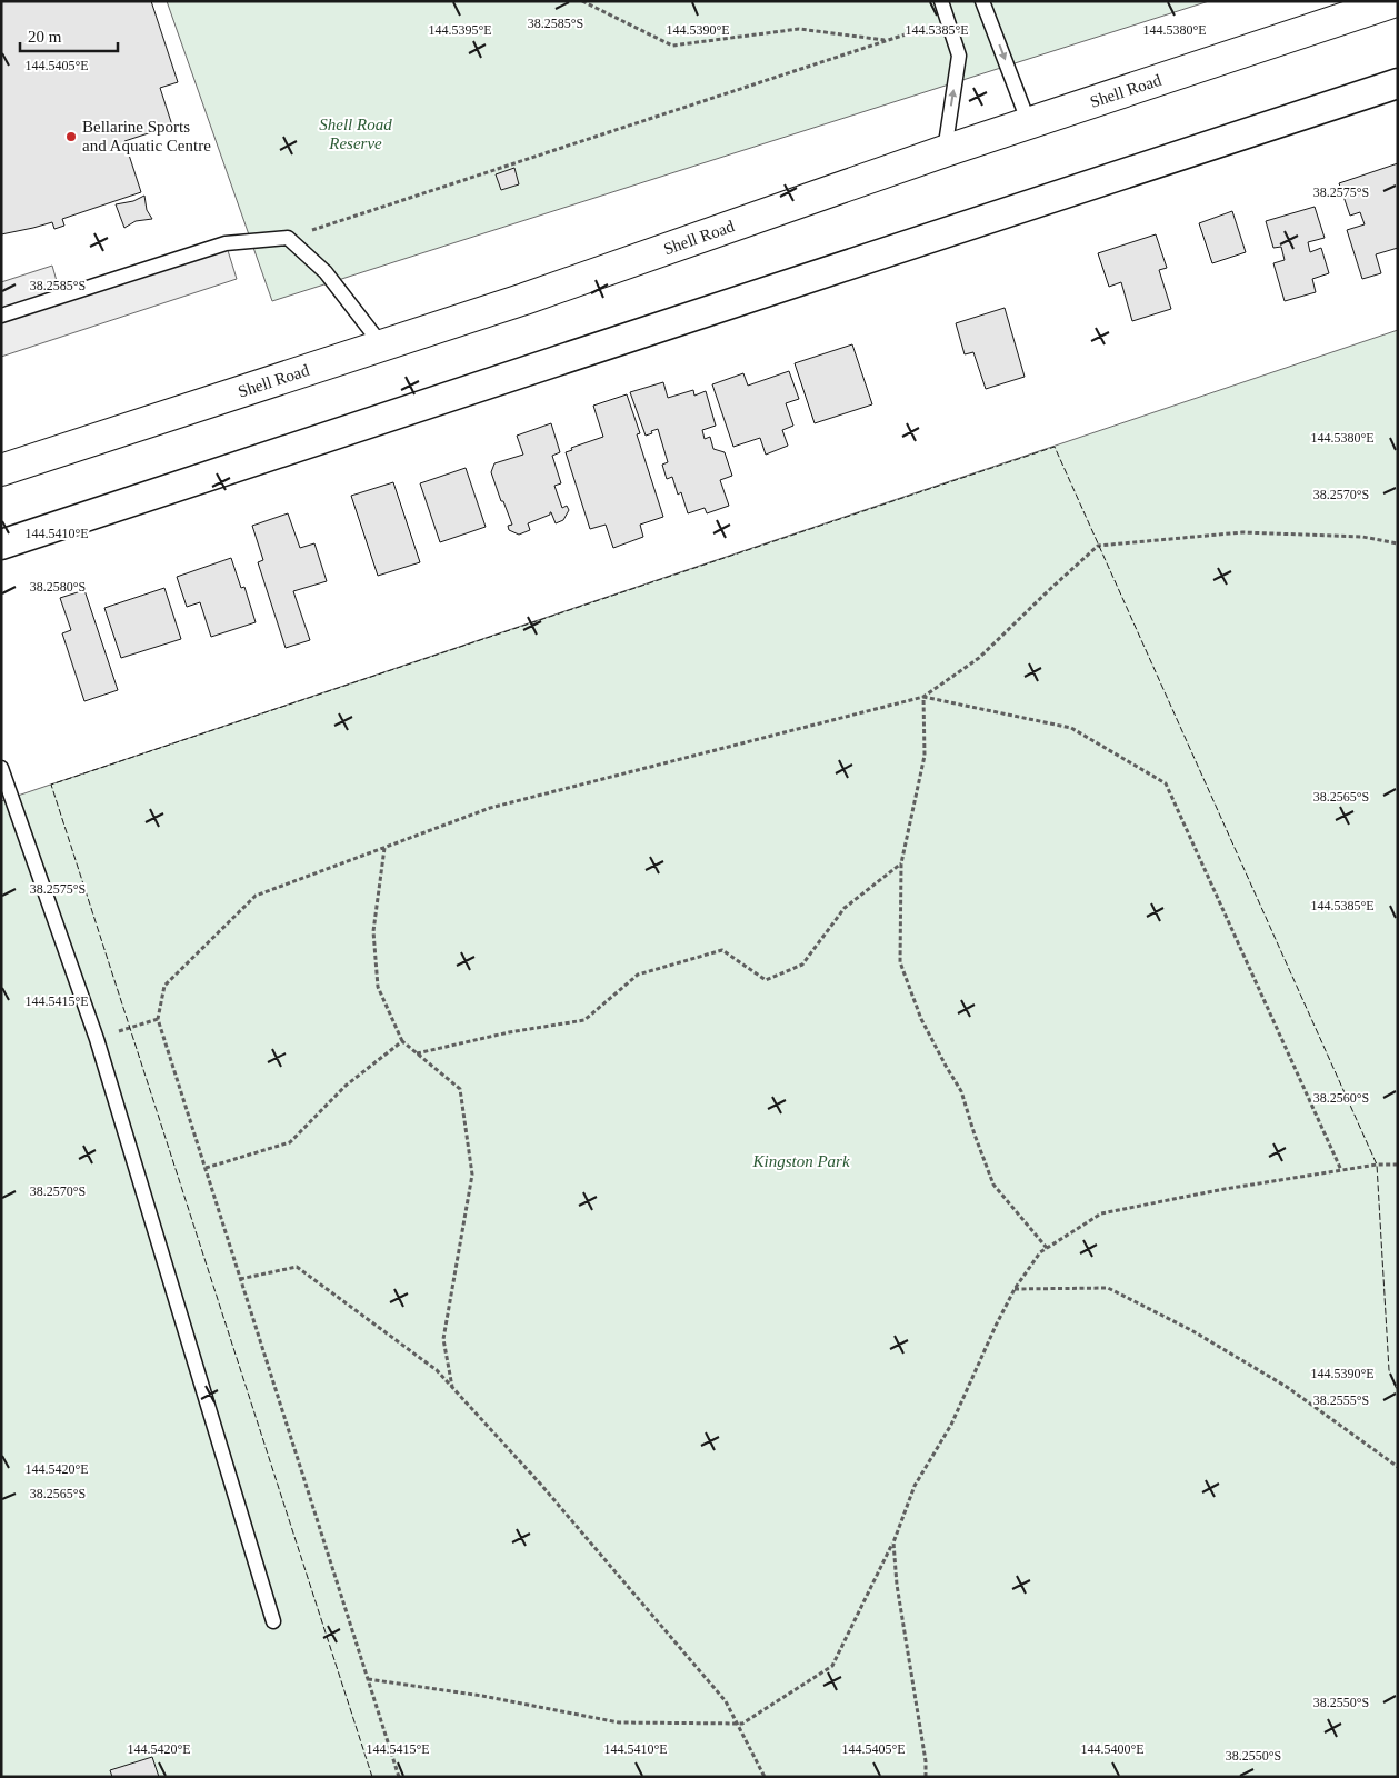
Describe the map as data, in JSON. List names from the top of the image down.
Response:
{
  "streets": {
    "main road": ["Shell Road"]
  },
  "parks": ["Shell Road Reserve", "Kingston Park"],
  "places": ["Bellarine Sports and Aquatic Centre"],
  "scale_bar": "20 m",
  "coordinates": [
    "38.2585°S",
    "144.5395°E",
    "144.5390°E",
    "144.5385°E",
    "144.5380°E",
    "144.5405°E",
    "38.2575°S",
    "38.2570°S",
    "144.5410°E",
    "38.2580°S",
    "38.2565°S",
    "144.5415°E",
    "38.2560°S",
    "38.2555°S",
    "144.5420°E",
    "38.2550°S",
    "144.5400°E"
  ]
}
